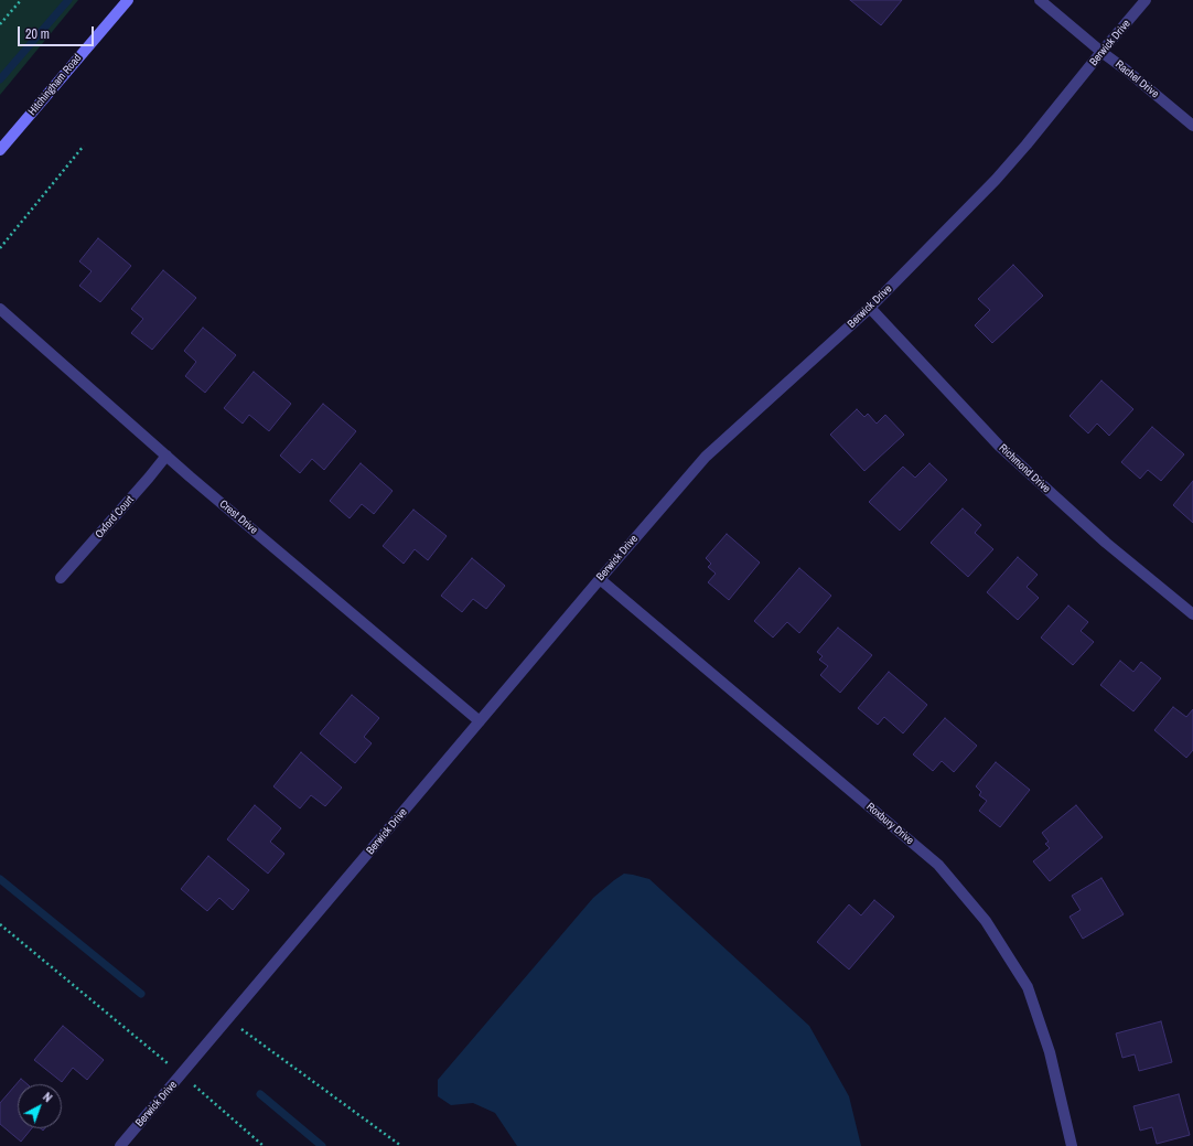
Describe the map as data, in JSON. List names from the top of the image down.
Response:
{
  "streets": {
    "street": [
      "Berwick Drive",
      "Rachel Drive",
      "Hitchingham Road",
      "Richmond Drive",
      "Oxford Court",
      "Crest Drive",
      "Roxbury Drive"
    ]
  },
  "crossings": [
    ["Berwick Drive", "Rachel Drive"],
    ["Berwick Drive", "Richmond Drive"],
    ["Berwick Drive", "Crest Drive"],
    ["Berwick Drive", "Roxbury Drive"],
    ["Oxford Court", "Crest Drive"]
  ],
  "scale_bar": "20 m",
  "north": "top right"
}
